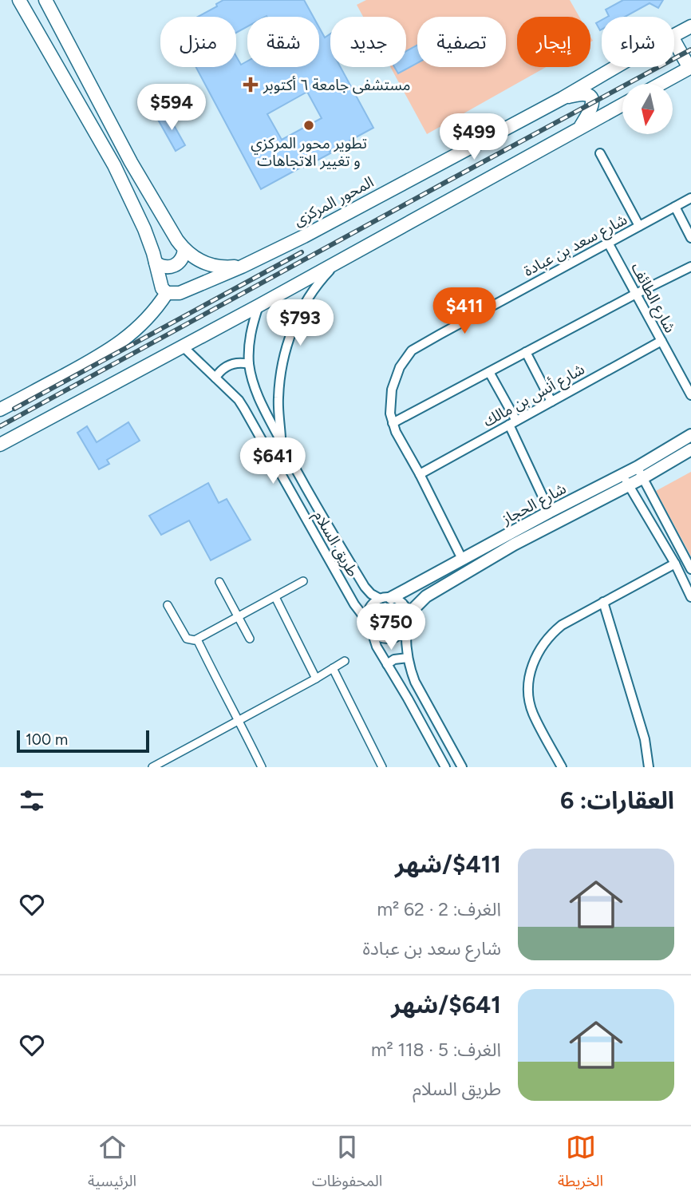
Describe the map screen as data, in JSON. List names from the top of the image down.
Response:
{
  "streets": {
    "main road": ["المحور المركزى"],
    "street": [
      "شارع سعد بن عبادة",
      "شارع الطائف",
      "شارع أنس بن مالك",
      "شارع الحجاز",
      "طريق السلام"
    ]
  },
  "crossings": [
    ["شارع سعد بن عبادة", "شارع الطائف"],
    ["شارع سعد بن عبادة", "شارع أنس بن مالك"],
    ["شارع سعد بن عبادة", "شارع الحجاز"],
    ["شارع الطائف", "شارع أنس بن مالك"],
    ["شارع الحجاز", "طريق السلام"]
  ],
  "places": {
    "health": ["مستشفى جامعة ٦ أكتوبر"],
    "other": ["تطوير محور المركزي و تغيير الاتجاهات"]
  },
  "scale_bar": "100 m",
  "north": "bottom",
  "page": {
    "chip": [
      "شراء",
      "إيجار",
      "تصفية",
      "جديد",
      "شقة",
      "منزل"
    ],
    "price": [
      "$594",
      "$499",
      "$411",
      "$793",
      "$641",
      "$750"
    ],
    "scale": "100 m",
    "heading": "العقارات: 6",
    "list": [
      {
        "name": "$411/شهر",
        "note": "الغرف: 2 · 62 m² · شارع سعد بن عبادة"
      },
      {
        "name": "$641/شهر",
        "note": "الغرف: 5 · 118 m² · طريق السلام"
      }
    ],
    "tabs": ["الخريطة", "المحفوظات", "الرئيسية"]
  }
}
